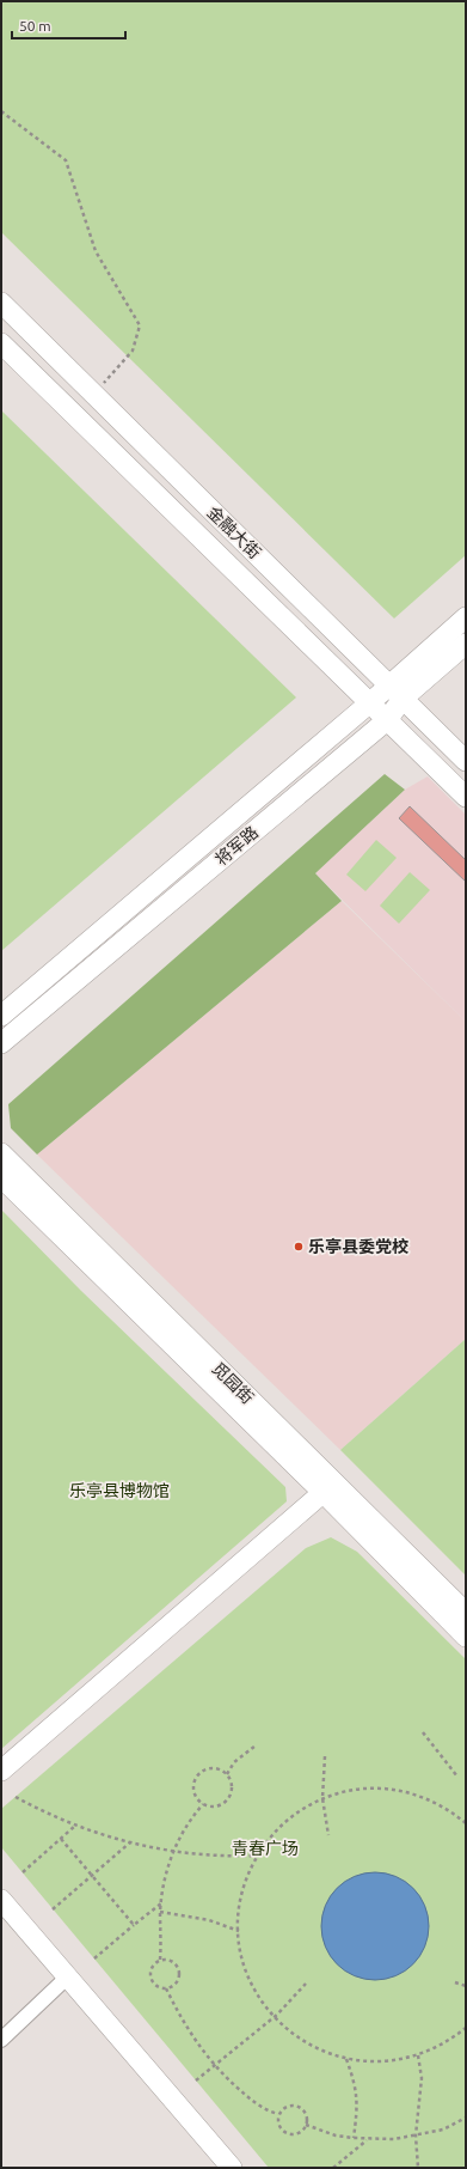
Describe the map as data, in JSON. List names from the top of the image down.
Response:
{
  "streets": {
    "main road": ["金融大街", "将军路", "觅园街"]
  },
  "crossings": [
    ["金融大街", "将军路"]
  ],
  "parks": ["乐亭县博物馆", "青春广场"],
  "places": ["乐亭县委党校"],
  "scale_bar": "50 m"
}
